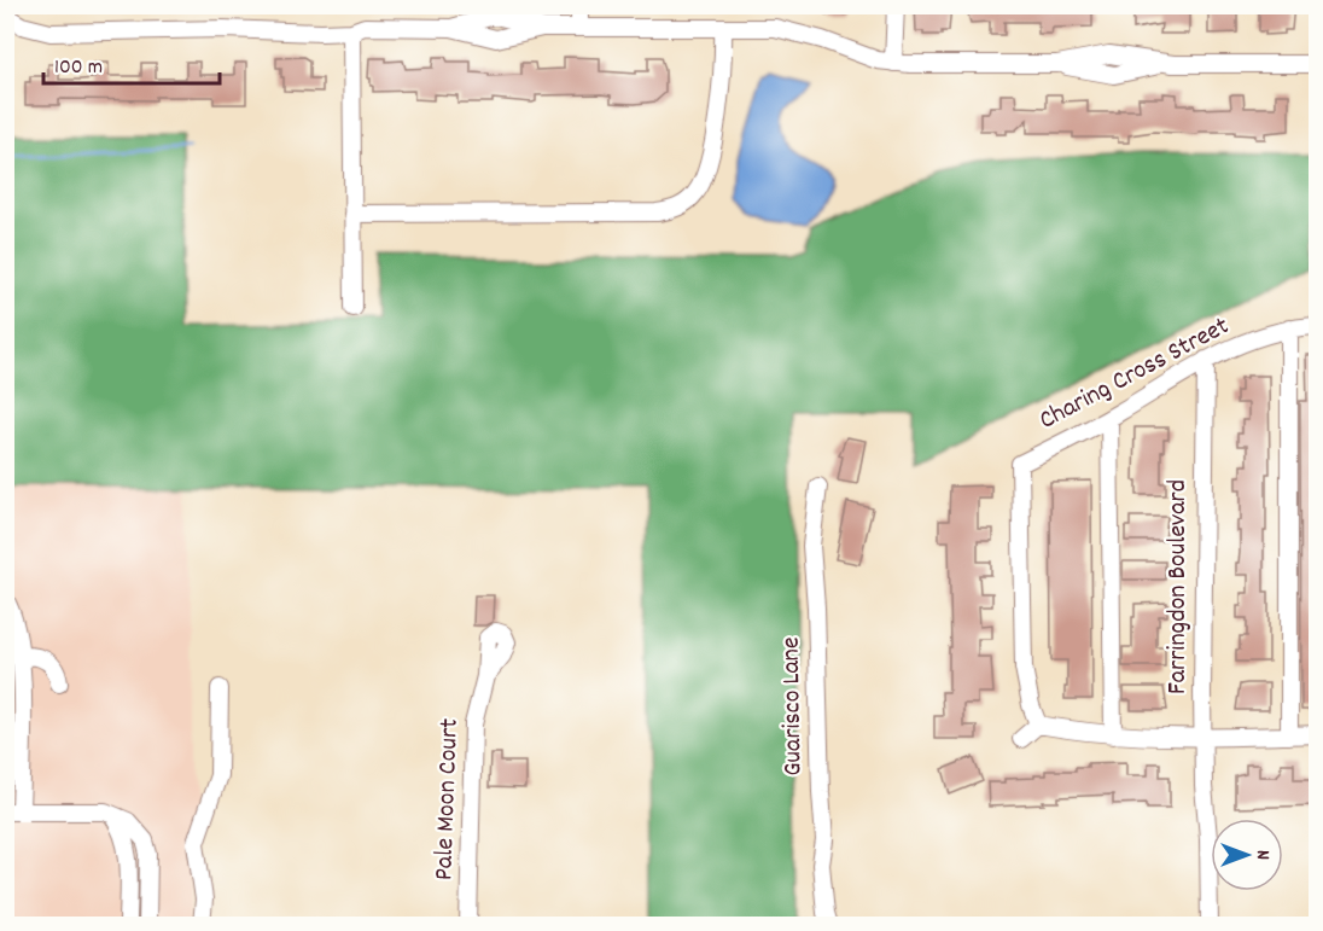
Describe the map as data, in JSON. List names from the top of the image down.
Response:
{
  "streets": {
    "street": [
      "Charing Cross Street",
      "Farringdon Boulevard",
      "Guarisco Lane",
      "Pale Moon Court"
    ]
  },
  "crossings": [
    ["Charing Cross Street", "Farringdon Boulevard"]
  ],
  "scale_bar": "100 m",
  "north": "right"
}
